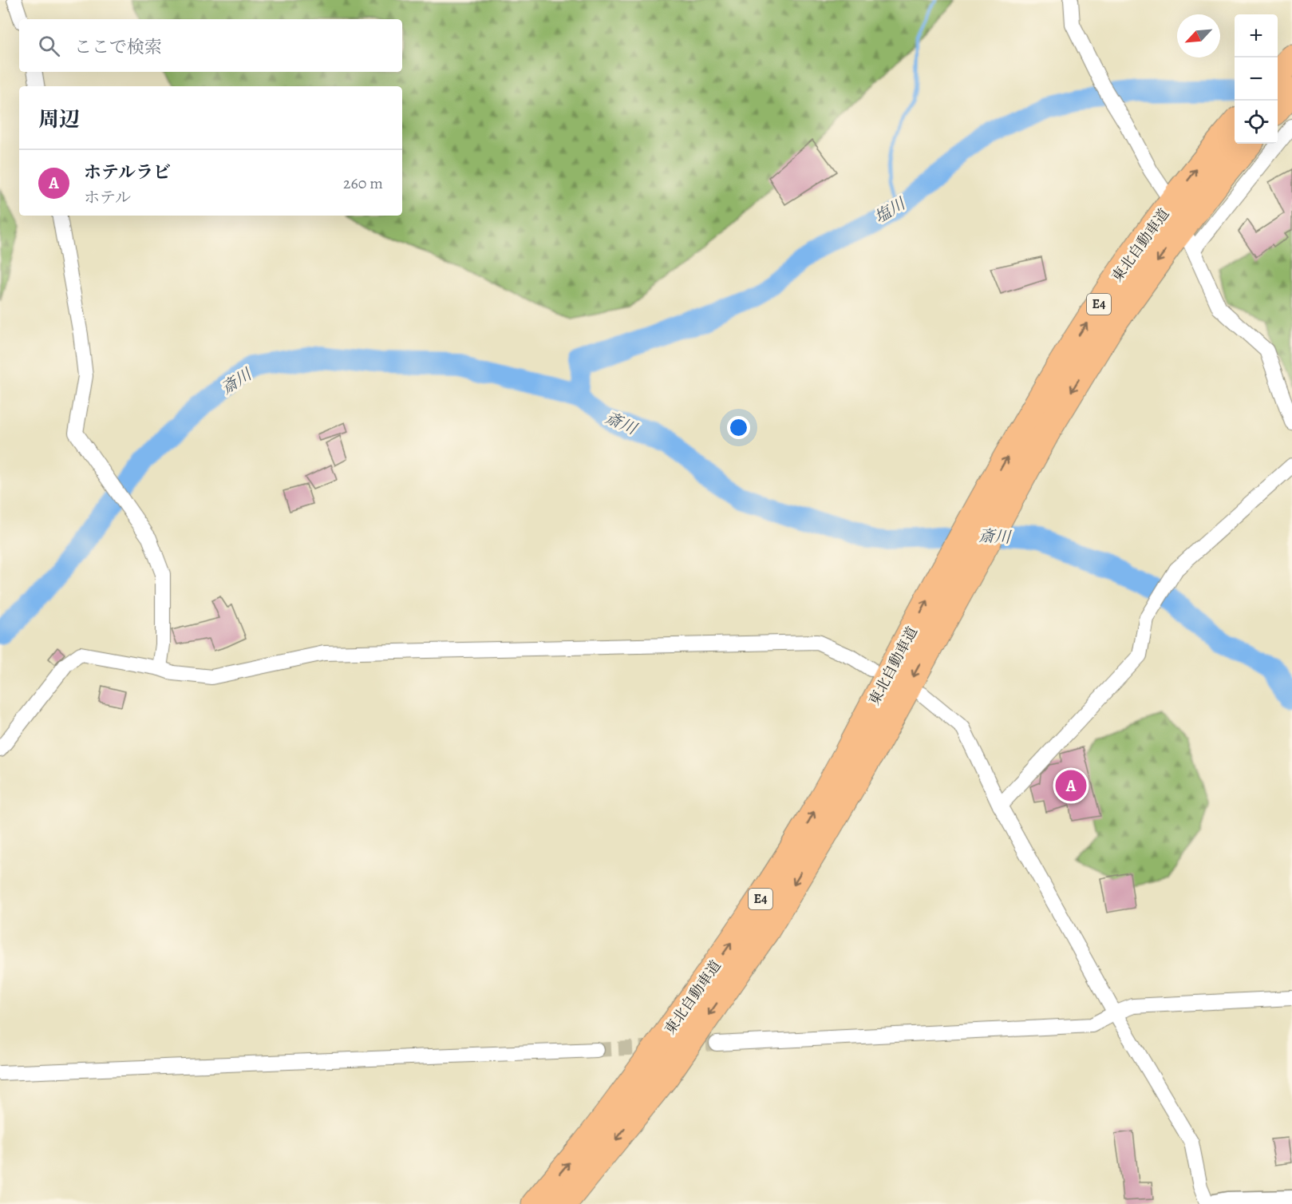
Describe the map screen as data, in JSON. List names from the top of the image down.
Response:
{
  "streets": {
    "highway": ["東北自動車道", "E4"]
  },
  "water": ["塩川", "斎川"],
  "north": "bottom left",
  "page": {
    "map_buttons": ["+", "−"],
    "search": "ここで検索",
    "heading": "周辺",
    "list": [
      {
        "mark": "A",
        "name": "ホテルラビ",
        "note": "ホテル",
        "value": "260 m"
      }
    ],
    "pins": "A"
  }
}
